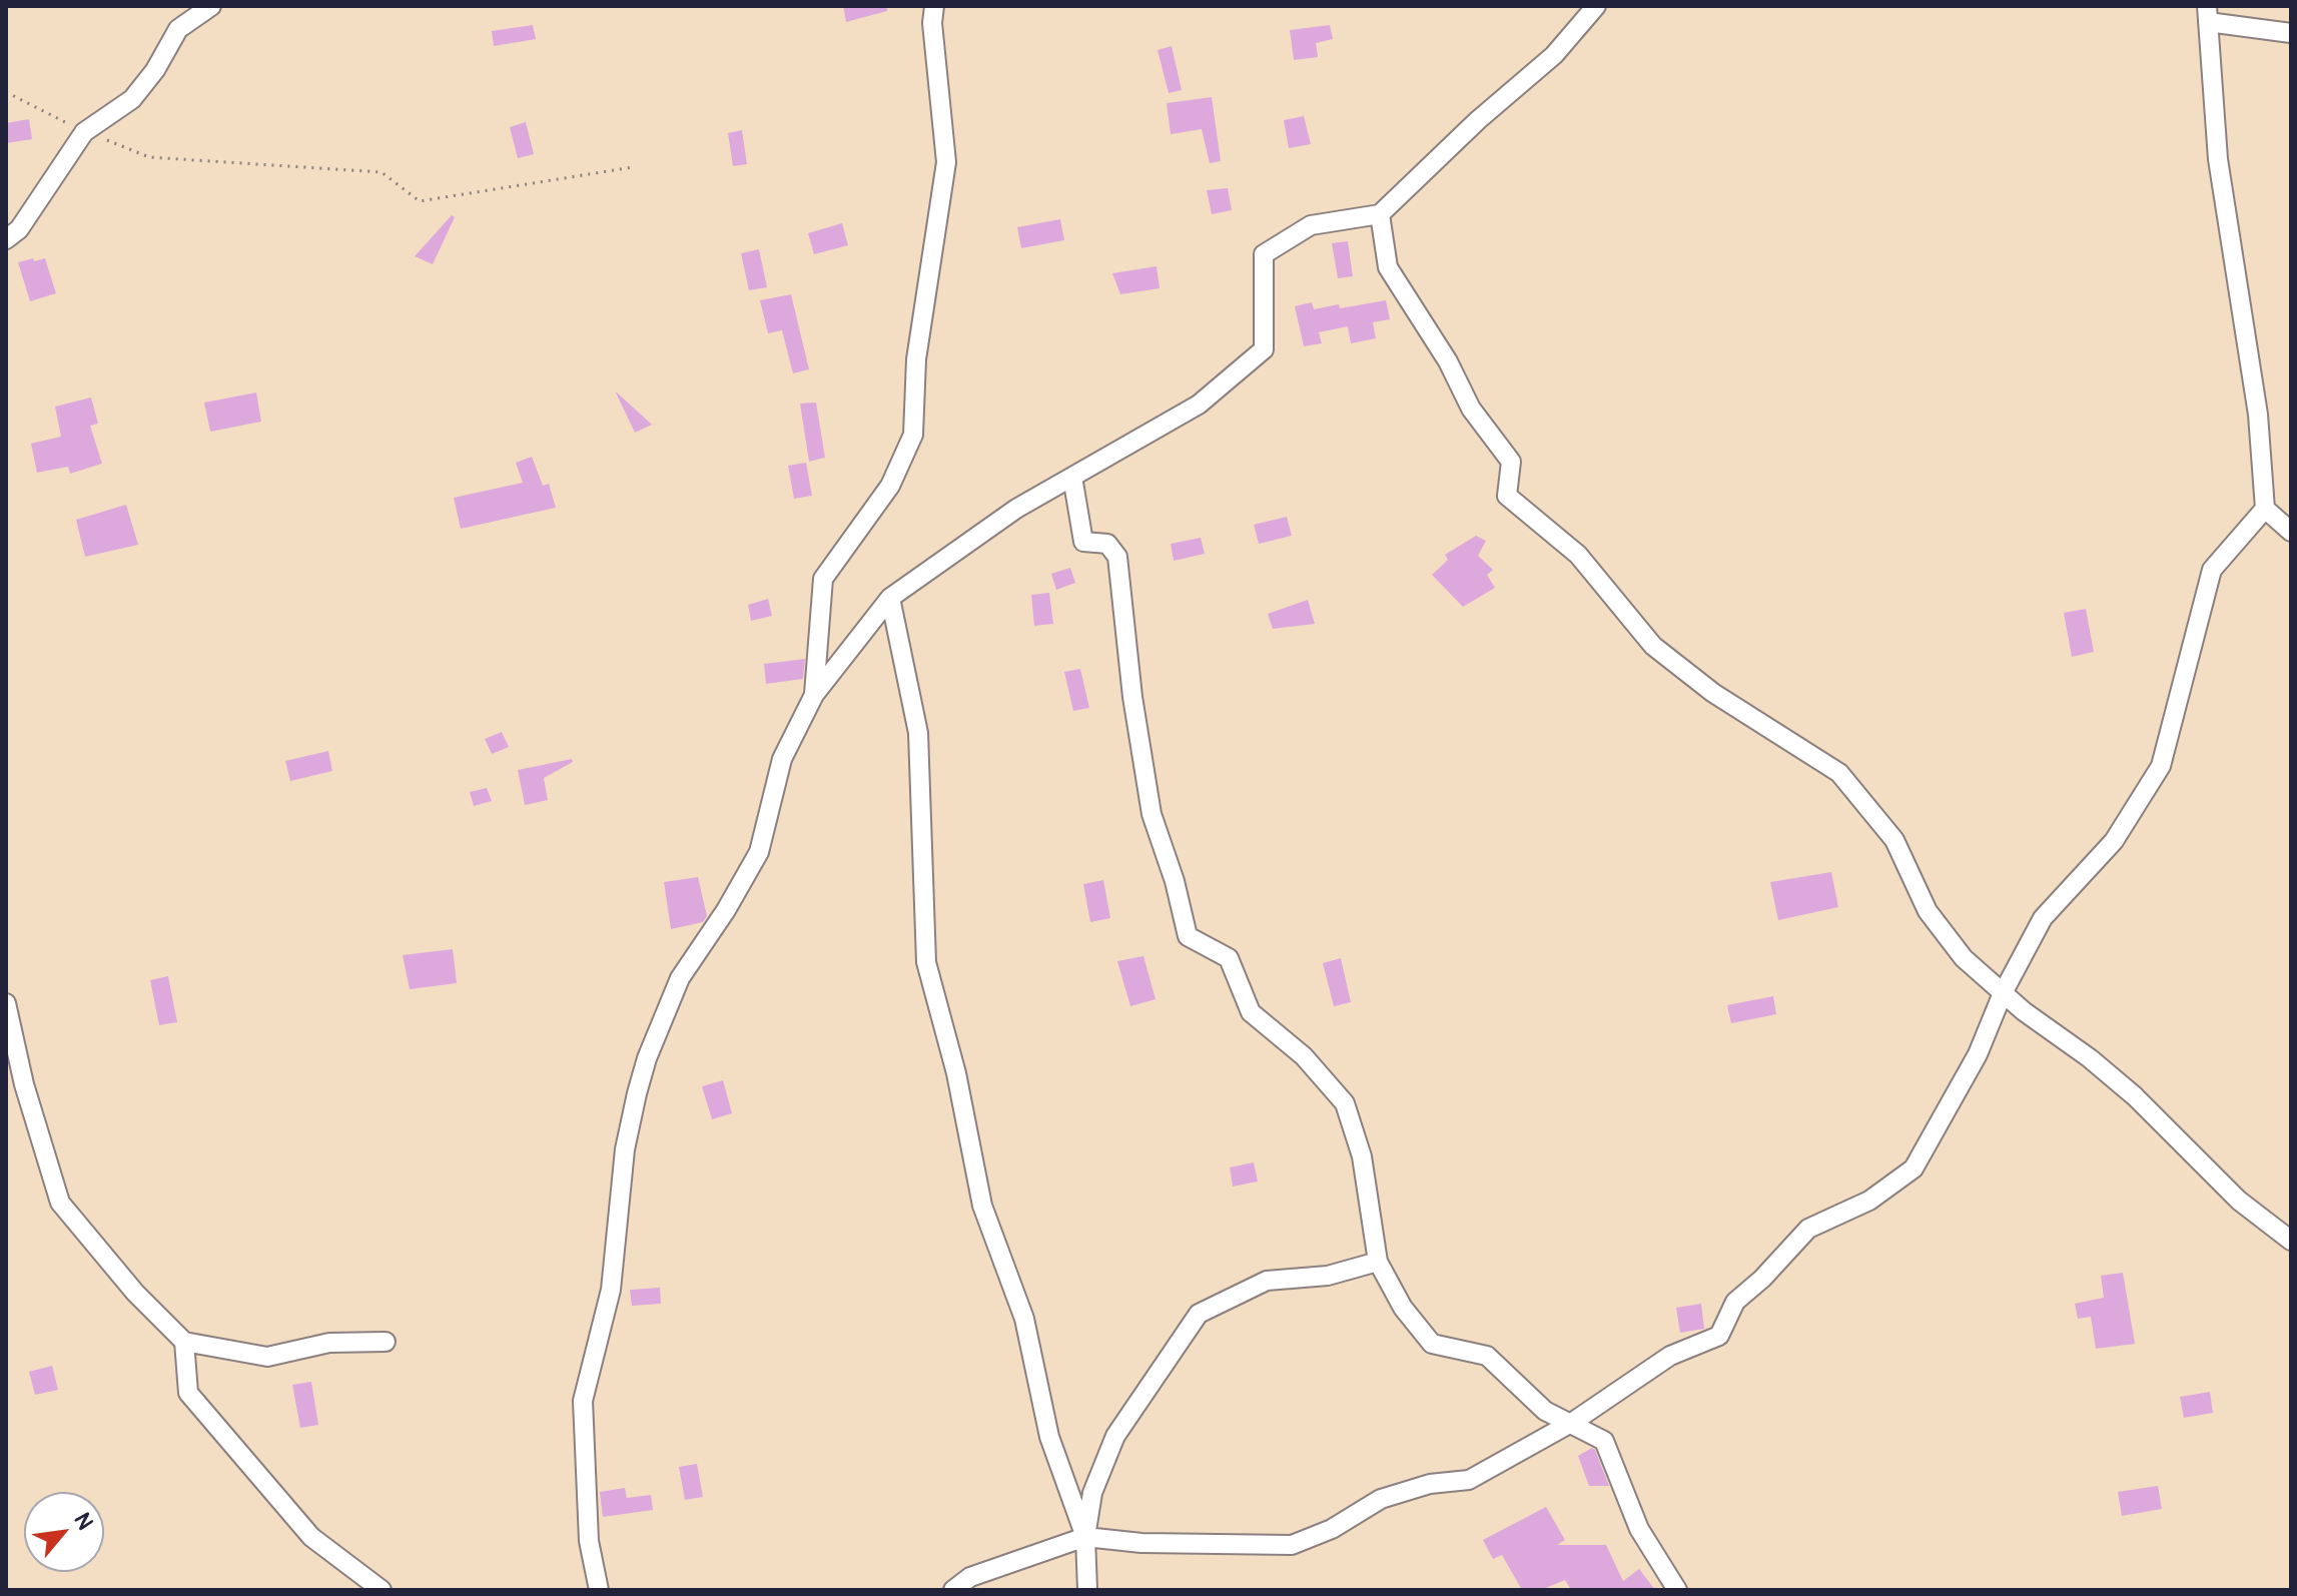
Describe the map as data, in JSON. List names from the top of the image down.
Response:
{
  "north": "top right"
}
